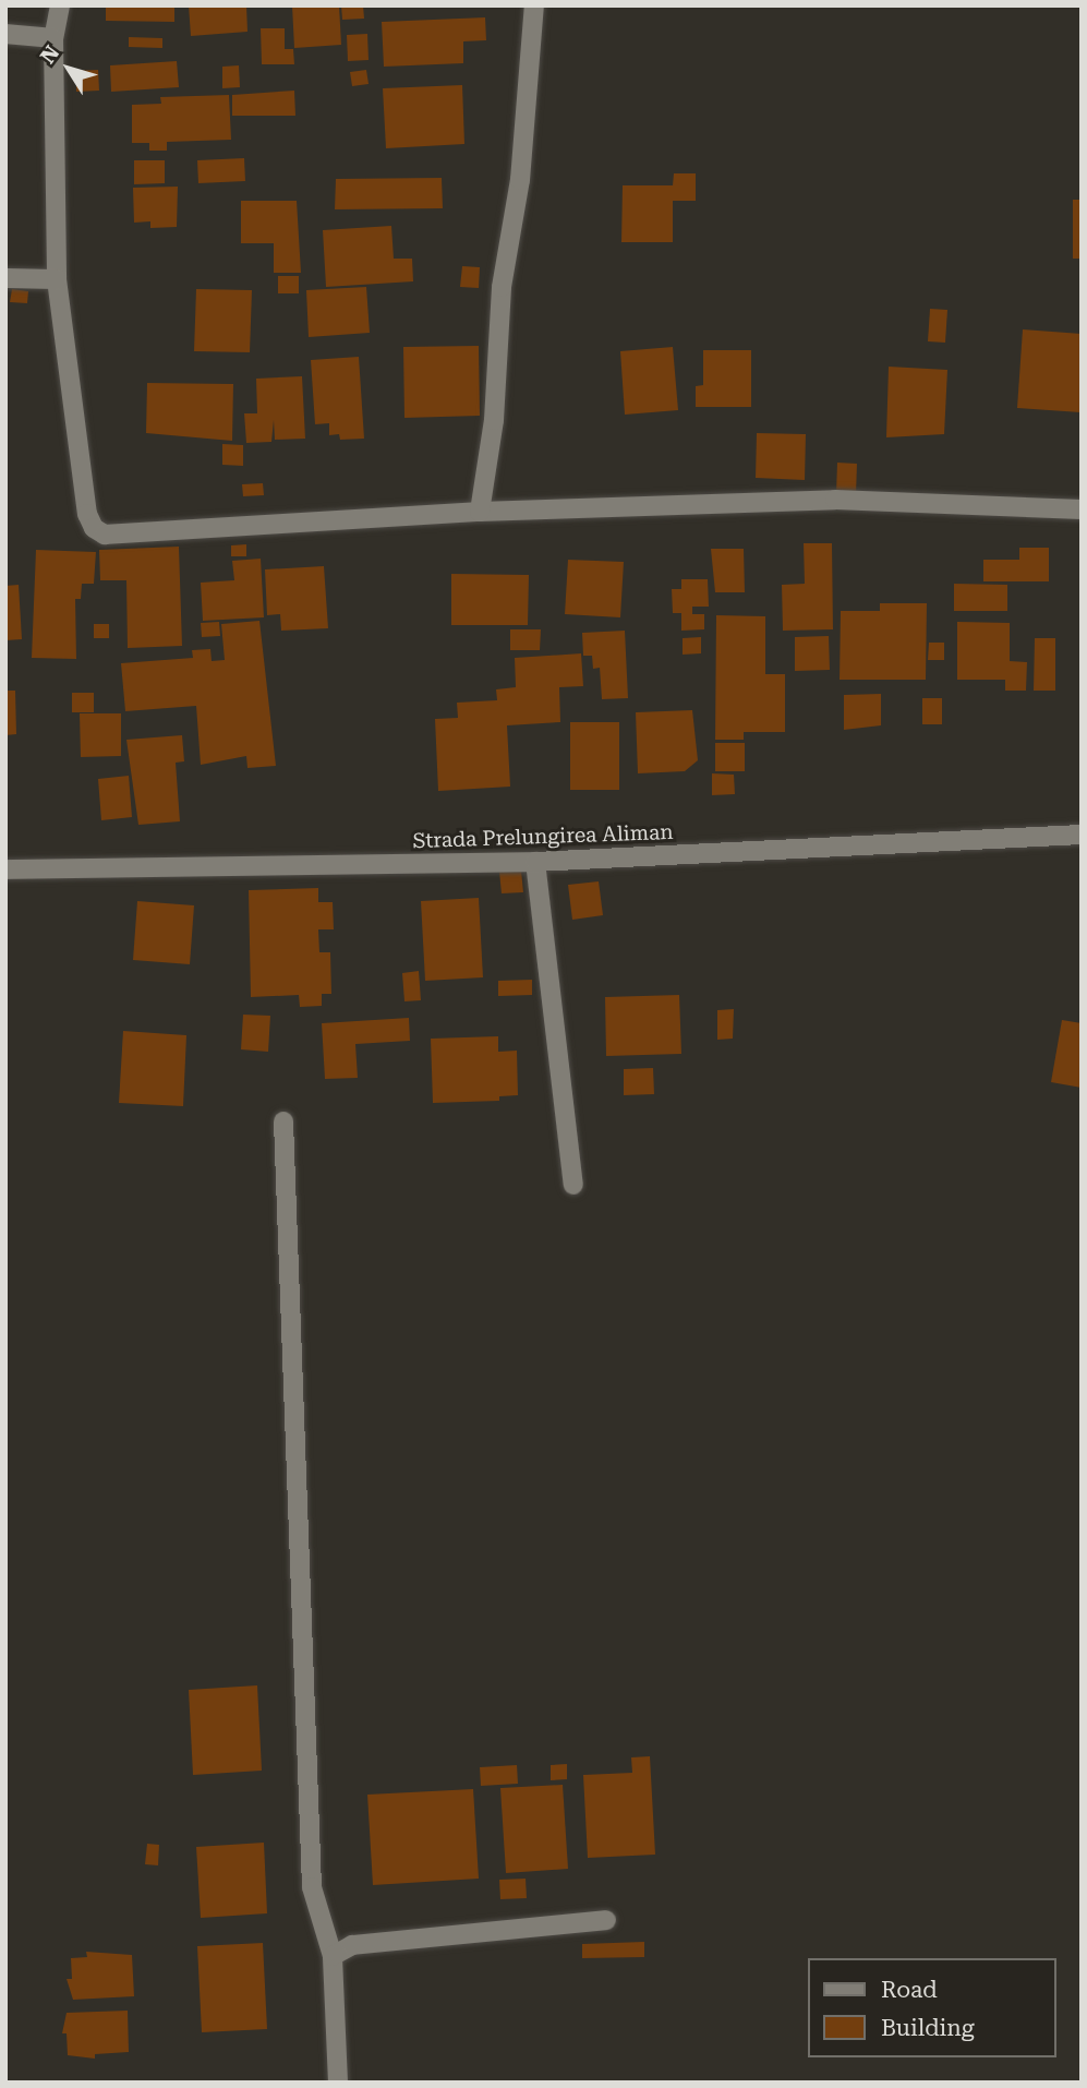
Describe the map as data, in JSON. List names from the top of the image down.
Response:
{
  "streets": {
    "street": ["Strada Prelungirea Aliman"]
  },
  "legend": ["Road", "Building"],
  "north": "top left"
}
